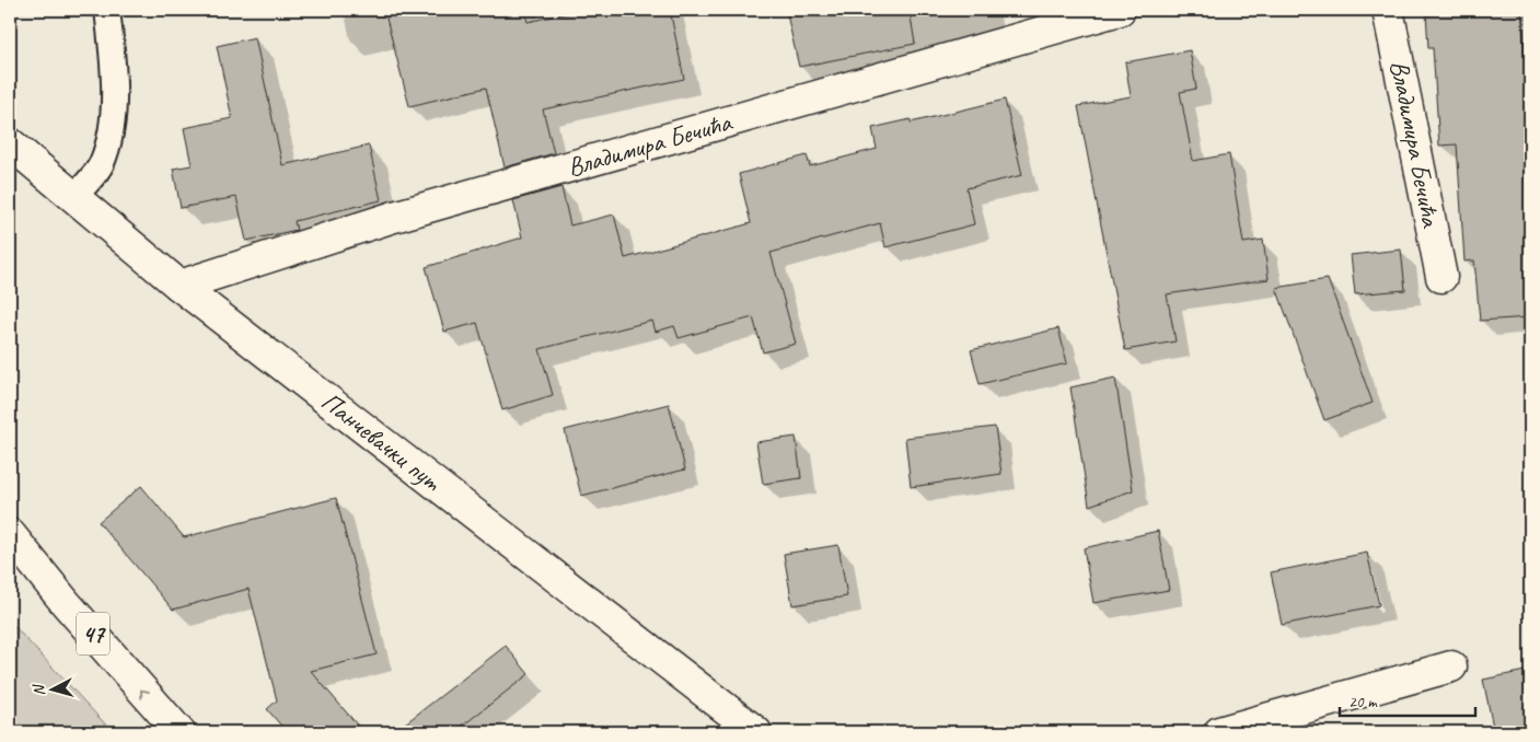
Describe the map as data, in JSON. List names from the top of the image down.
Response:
{
  "streets": {
    "street": ["Владимира Бечића", "Панчевачки пут", "47"]
  },
  "crossings": [
    ["Владимира Бечића", "Панчевачки пут"]
  ],
  "scale_bar": "20 m",
  "north": "left"
}
